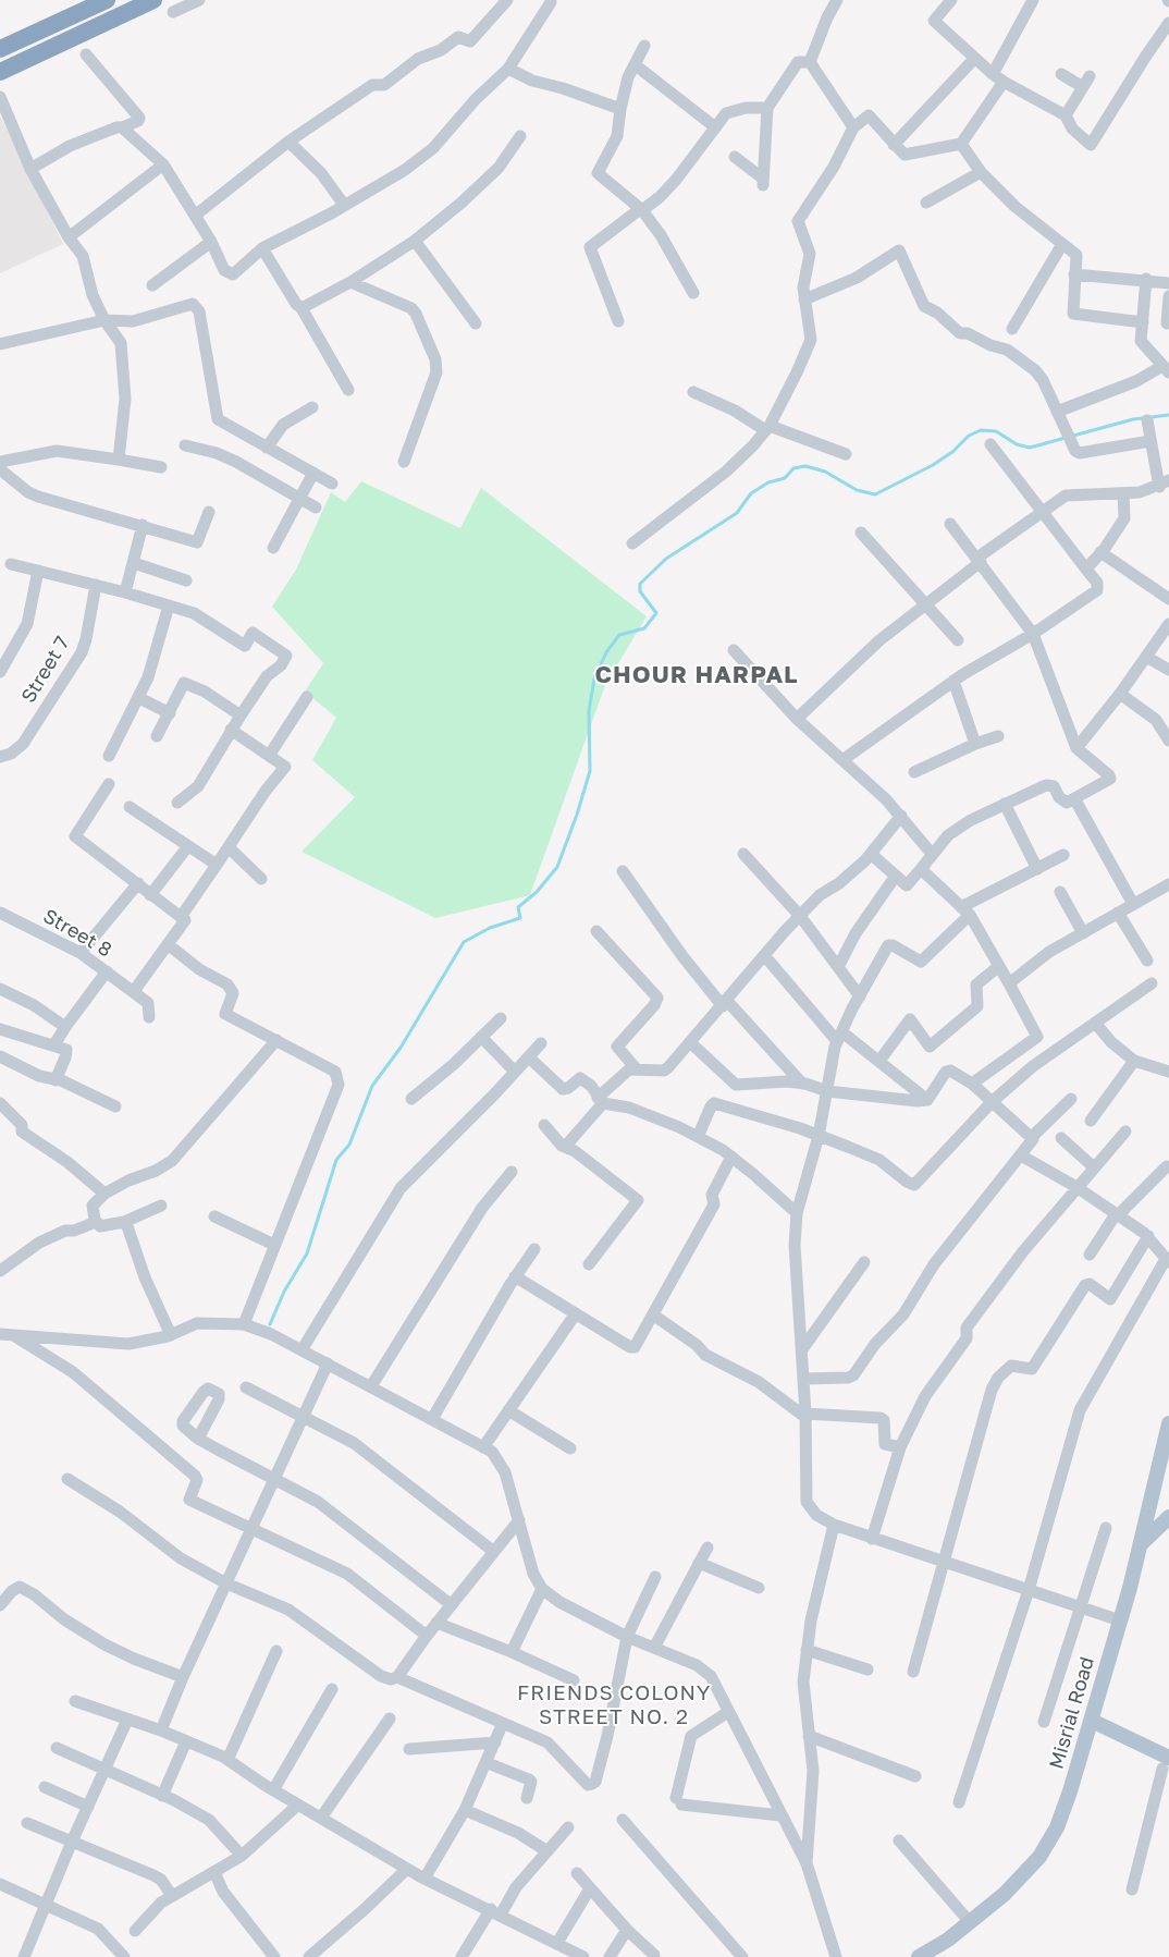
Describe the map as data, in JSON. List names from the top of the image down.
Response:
{
  "streets": {
    "main road": ["Misrial Road"],
    "street": ["Street 7", "Street 8"]
  },
  "districts": ["CHOUR HARPAL", "FRIENDS COLONY STREET NO. 2"]
}
